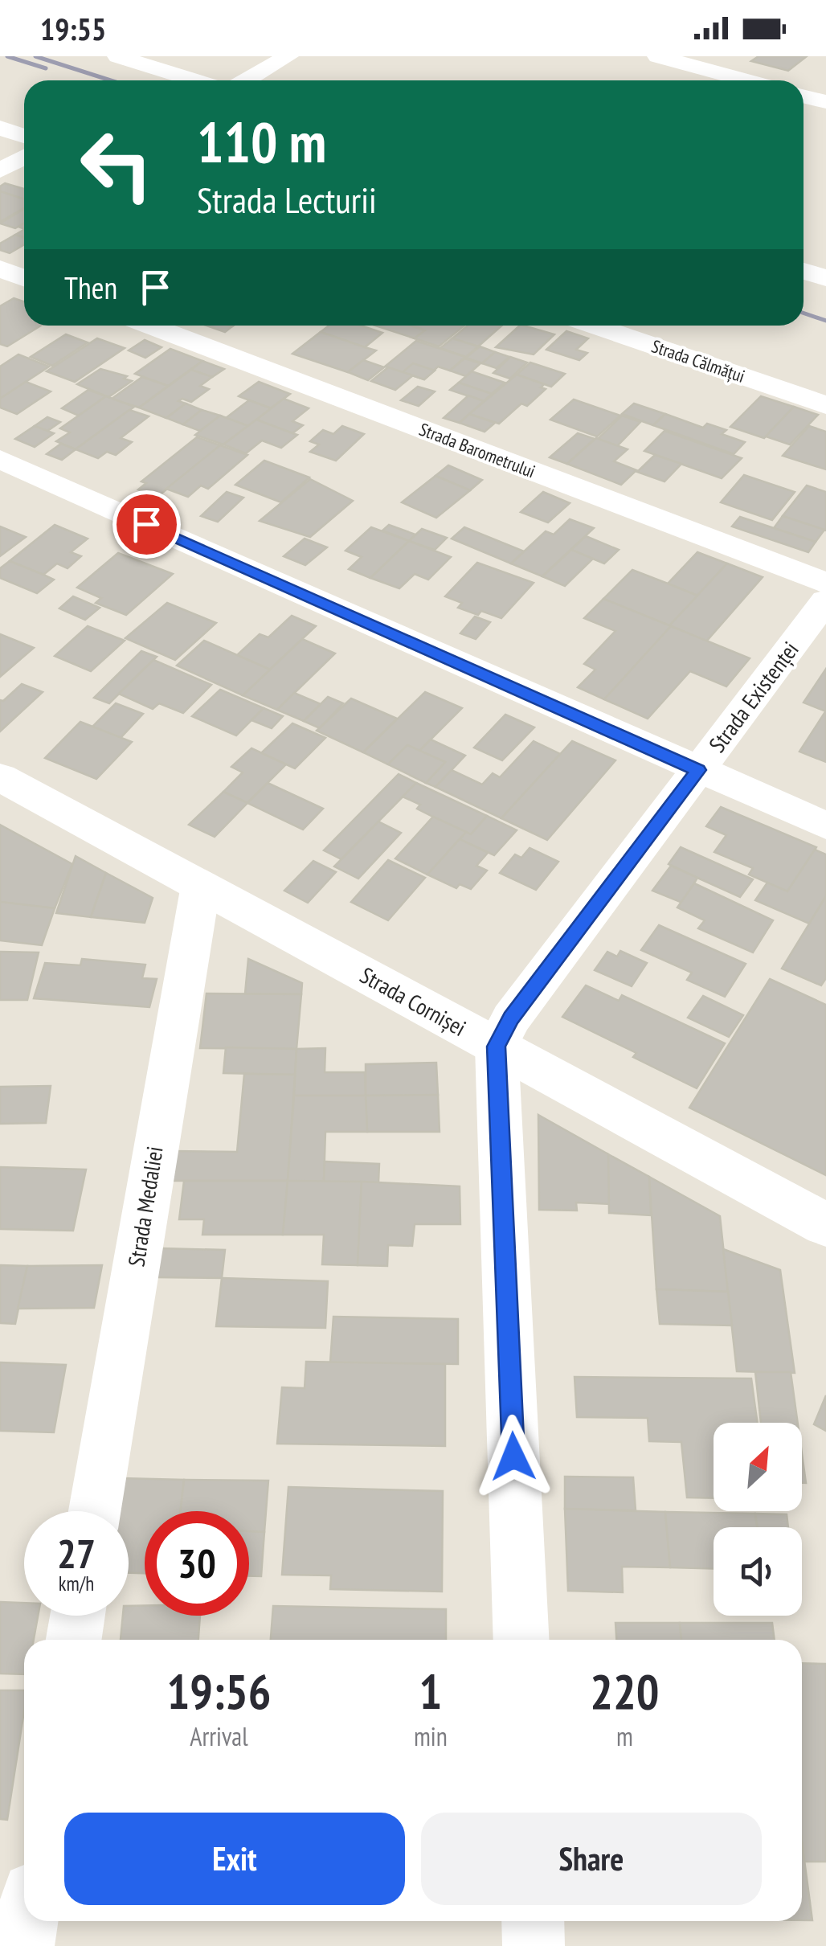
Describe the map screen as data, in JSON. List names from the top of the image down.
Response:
{
  "streets": {
    "street": [
      "Strada Călmățui",
      "Strada Barometrului",
      "Strada Existenței",
      "Strada Cornișei",
      "Strada Medaliei"
    ]
  },
  "crossings": [
    ["Strada Existenței", "Strada Cornișei"],
    ["Strada Cornișei", "Strada Medaliei"]
  ],
  "north": "top right",
  "page": {
    "status": "19:55",
    "turn": ["110 m", "Strada Lecturii"],
    "then": "Then",
    "speed": "27 km/h",
    "limit": "30",
    "eta": [
      "19:56",
      "Arrival",
      "1",
      "min",
      "220",
      "m"
    ],
    "buttons": ["Exit", "Share"]
  }
}
